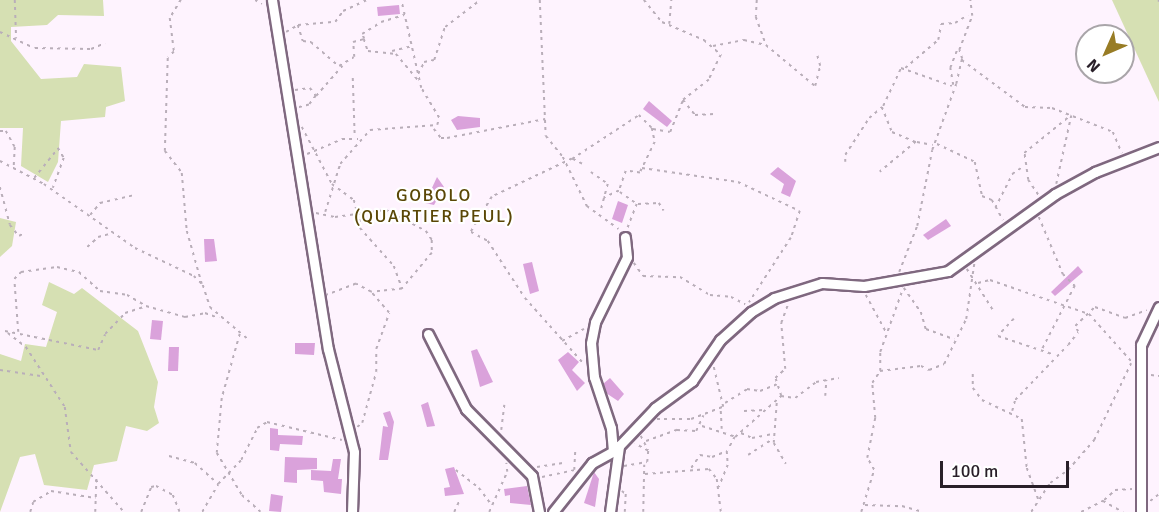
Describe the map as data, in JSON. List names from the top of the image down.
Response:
{
  "districts": ["GOBOLO (QUARTIER PEUL)"],
  "scale_bar": "100 m",
  "north": "bottom left"
}
